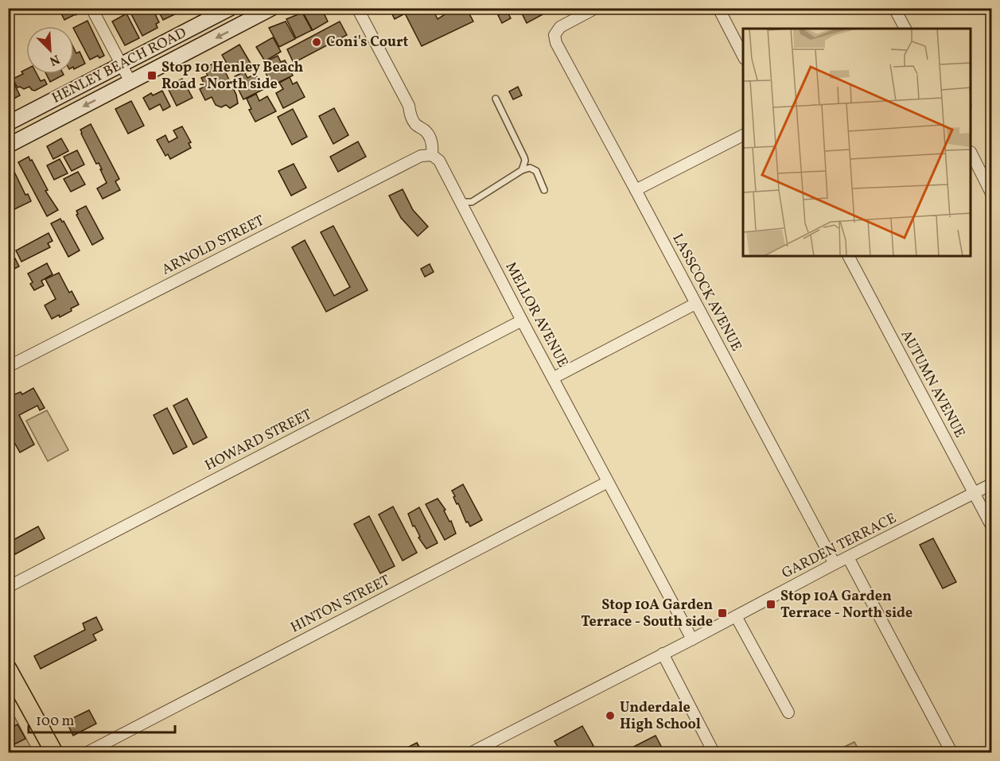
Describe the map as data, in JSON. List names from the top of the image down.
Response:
{
  "streets": {
    "main road": ["HENLEY BEACH ROAD"],
    "street": [
      "ARNOLD STREET",
      "LASSCOCK AVENUE",
      "MELLOR AVENUE",
      "AUTUMN AVENUE",
      "HOWARD STREET",
      "GARDEN TERRACE",
      "HINTON STREET"
    ]
  },
  "crossings": [
    ["ARNOLD STREET", "MELLOR AVENUE"],
    ["LASSCOCK AVENUE", "GARDEN TERRACE"],
    ["MELLOR AVENUE", "HOWARD STREET"],
    ["MELLOR AVENUE", "GARDEN TERRACE"],
    ["MELLOR AVENUE", "HINTON STREET"],
    ["AUTUMN AVENUE", "GARDEN TERRACE"]
  ],
  "places": {
    "other": ["Coni's Court", "Underdale High School"],
    "transit": ["Stop 10 Henley Beach Road - North side", "Stop 10A Garden Terrace - North side", "Stop 10A Garden Terrace - South side"]
  },
  "scale_bar": "100 m",
  "north": "bottom right"
}
